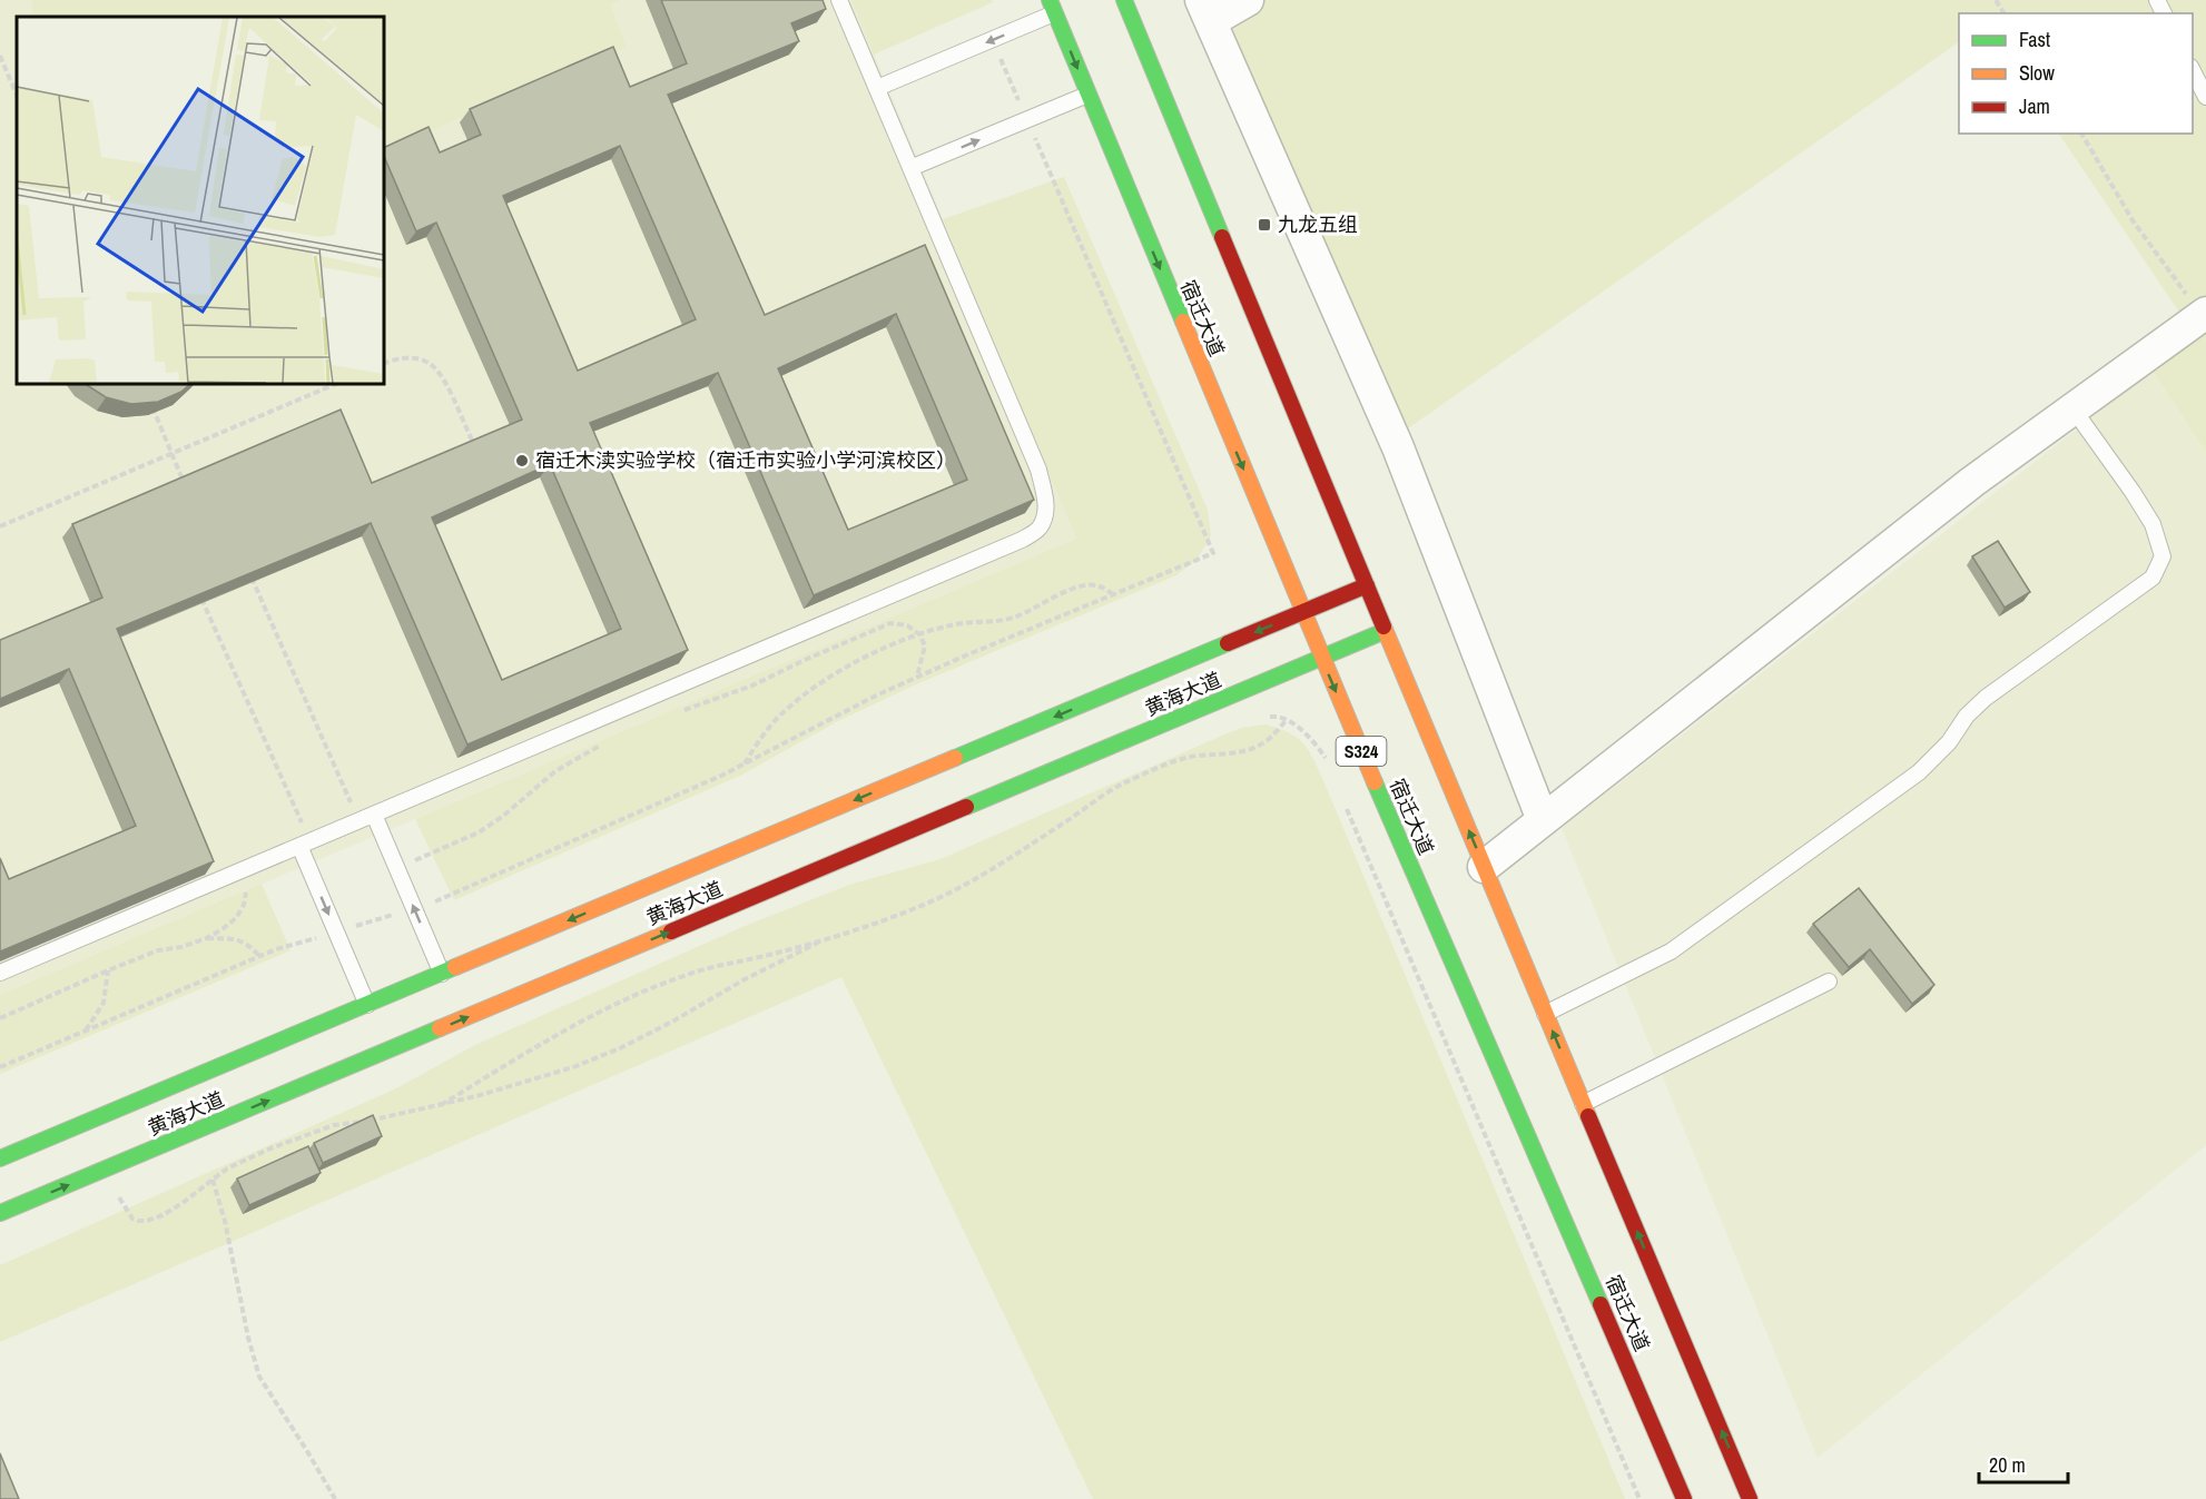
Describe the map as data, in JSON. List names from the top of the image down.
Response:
{
  "streets": {
    "main road": ["宿迁大道", "黄海大道", "S324"]
  },
  "crossings": [
    ["宿迁大道", "黄海大道"]
  ],
  "places": {
    "transit": ["九龙五组"],
    "other": ["宿迁木渎实验学校（宿迁市实验小学河滨校区）"]
  },
  "legend": ["Fast", "Slow", "Jam"],
  "scale_bar": "20 m"
}
